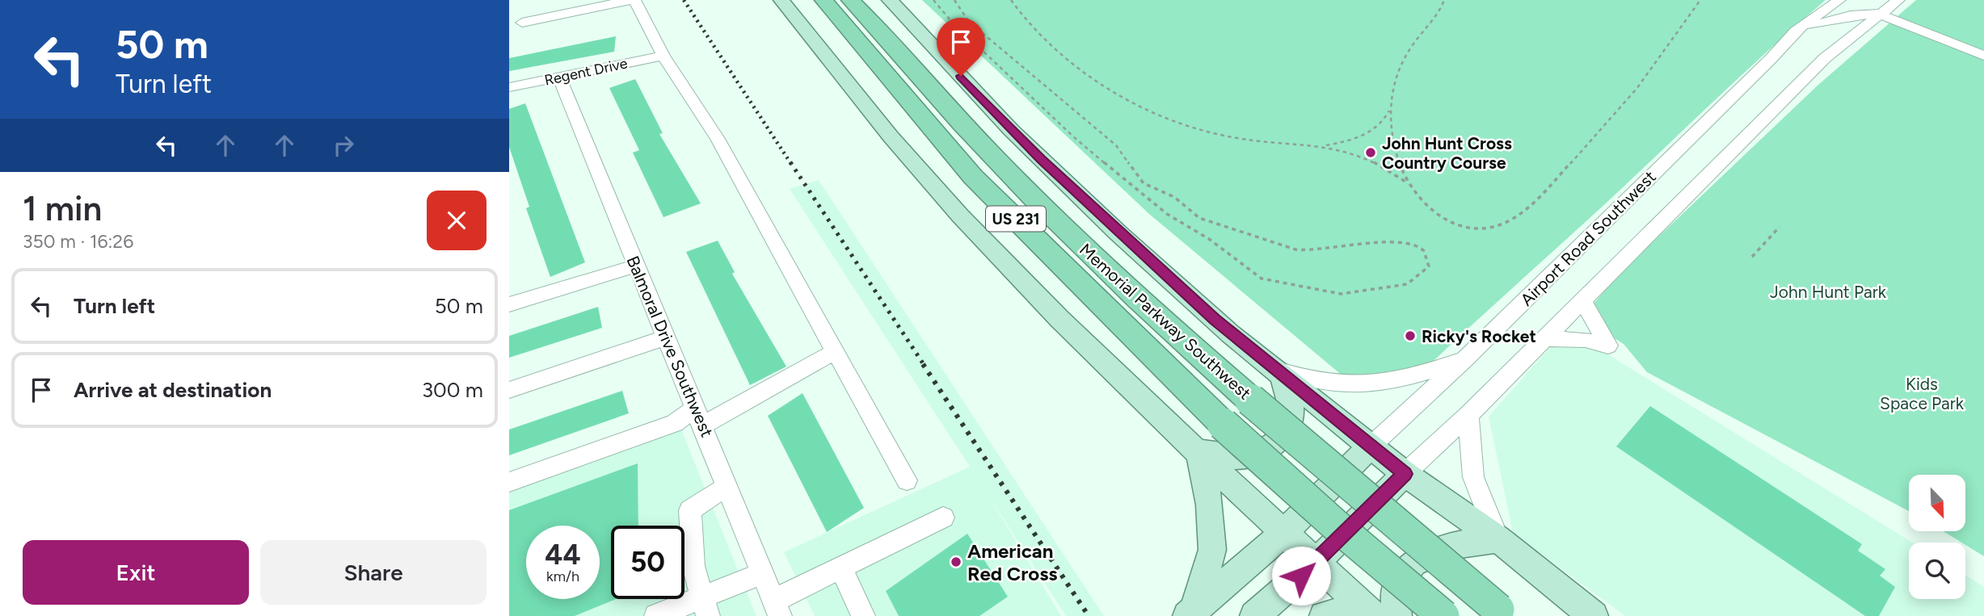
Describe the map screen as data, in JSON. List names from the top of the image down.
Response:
{
  "streets": {
    "highway": ["US 231", "Memorial Parkway Southwest"],
    "main road": ["Airport Road Southwest"],
    "street": ["Regent Drive", "Balmoral Drive Southwest"]
  },
  "crossings": [
    ["Regent Drive", "Balmoral Drive Southwest"]
  ],
  "parks": ["John Hunt Park", "Kids Space Park"],
  "places": ["John Hunt Cross Country Course", "Ricky's Rocket", "American Red Cross"],
  "north": "bottom right",
  "page": {
    "turn": ["50 m", "Turn left"],
    "heading": ["1 min", "350 m · 16:26"],
    "list": [
      {
        "name": "Turn left",
        "value": "50 m"
      },
      {
        "name": "Arrive at destination",
        "value": "300 m"
      }
    ],
    "speed": "44 km/h",
    "limit": "50",
    "buttons": ["Exit", "Share"]
  }
}
